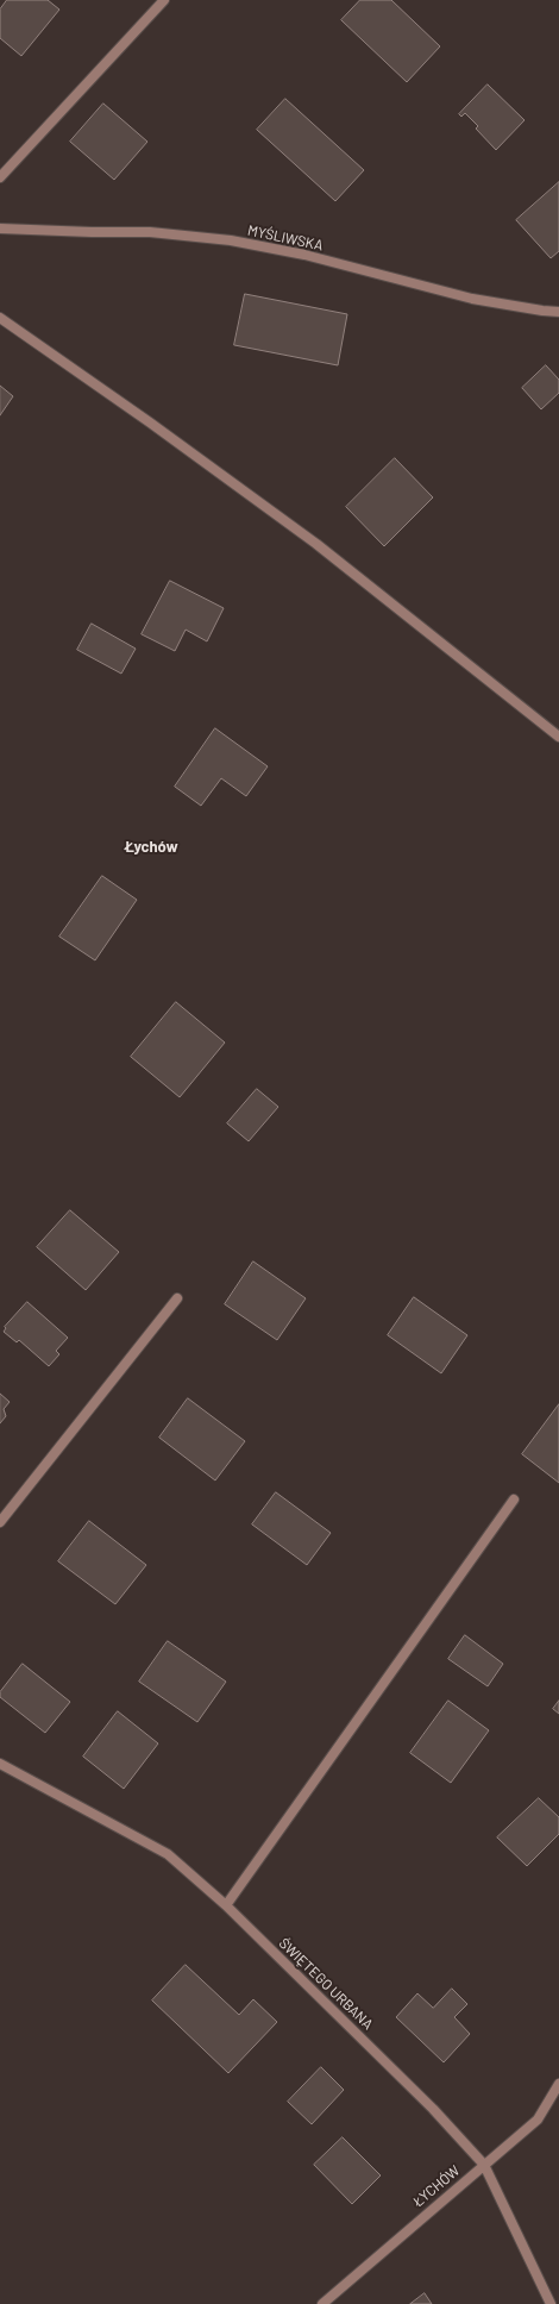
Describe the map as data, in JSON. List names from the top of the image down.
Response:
{
  "streets": {
    "street": ["MYŚLIWSKA", "ŚWIĘTEGO URBANA", "ŁYCHÓW"]
  },
  "crossings": [
    ["ŚWIĘTEGO URBANA", "ŁYCHÓW"]
  ],
  "districts": ["Łychów"]
}
